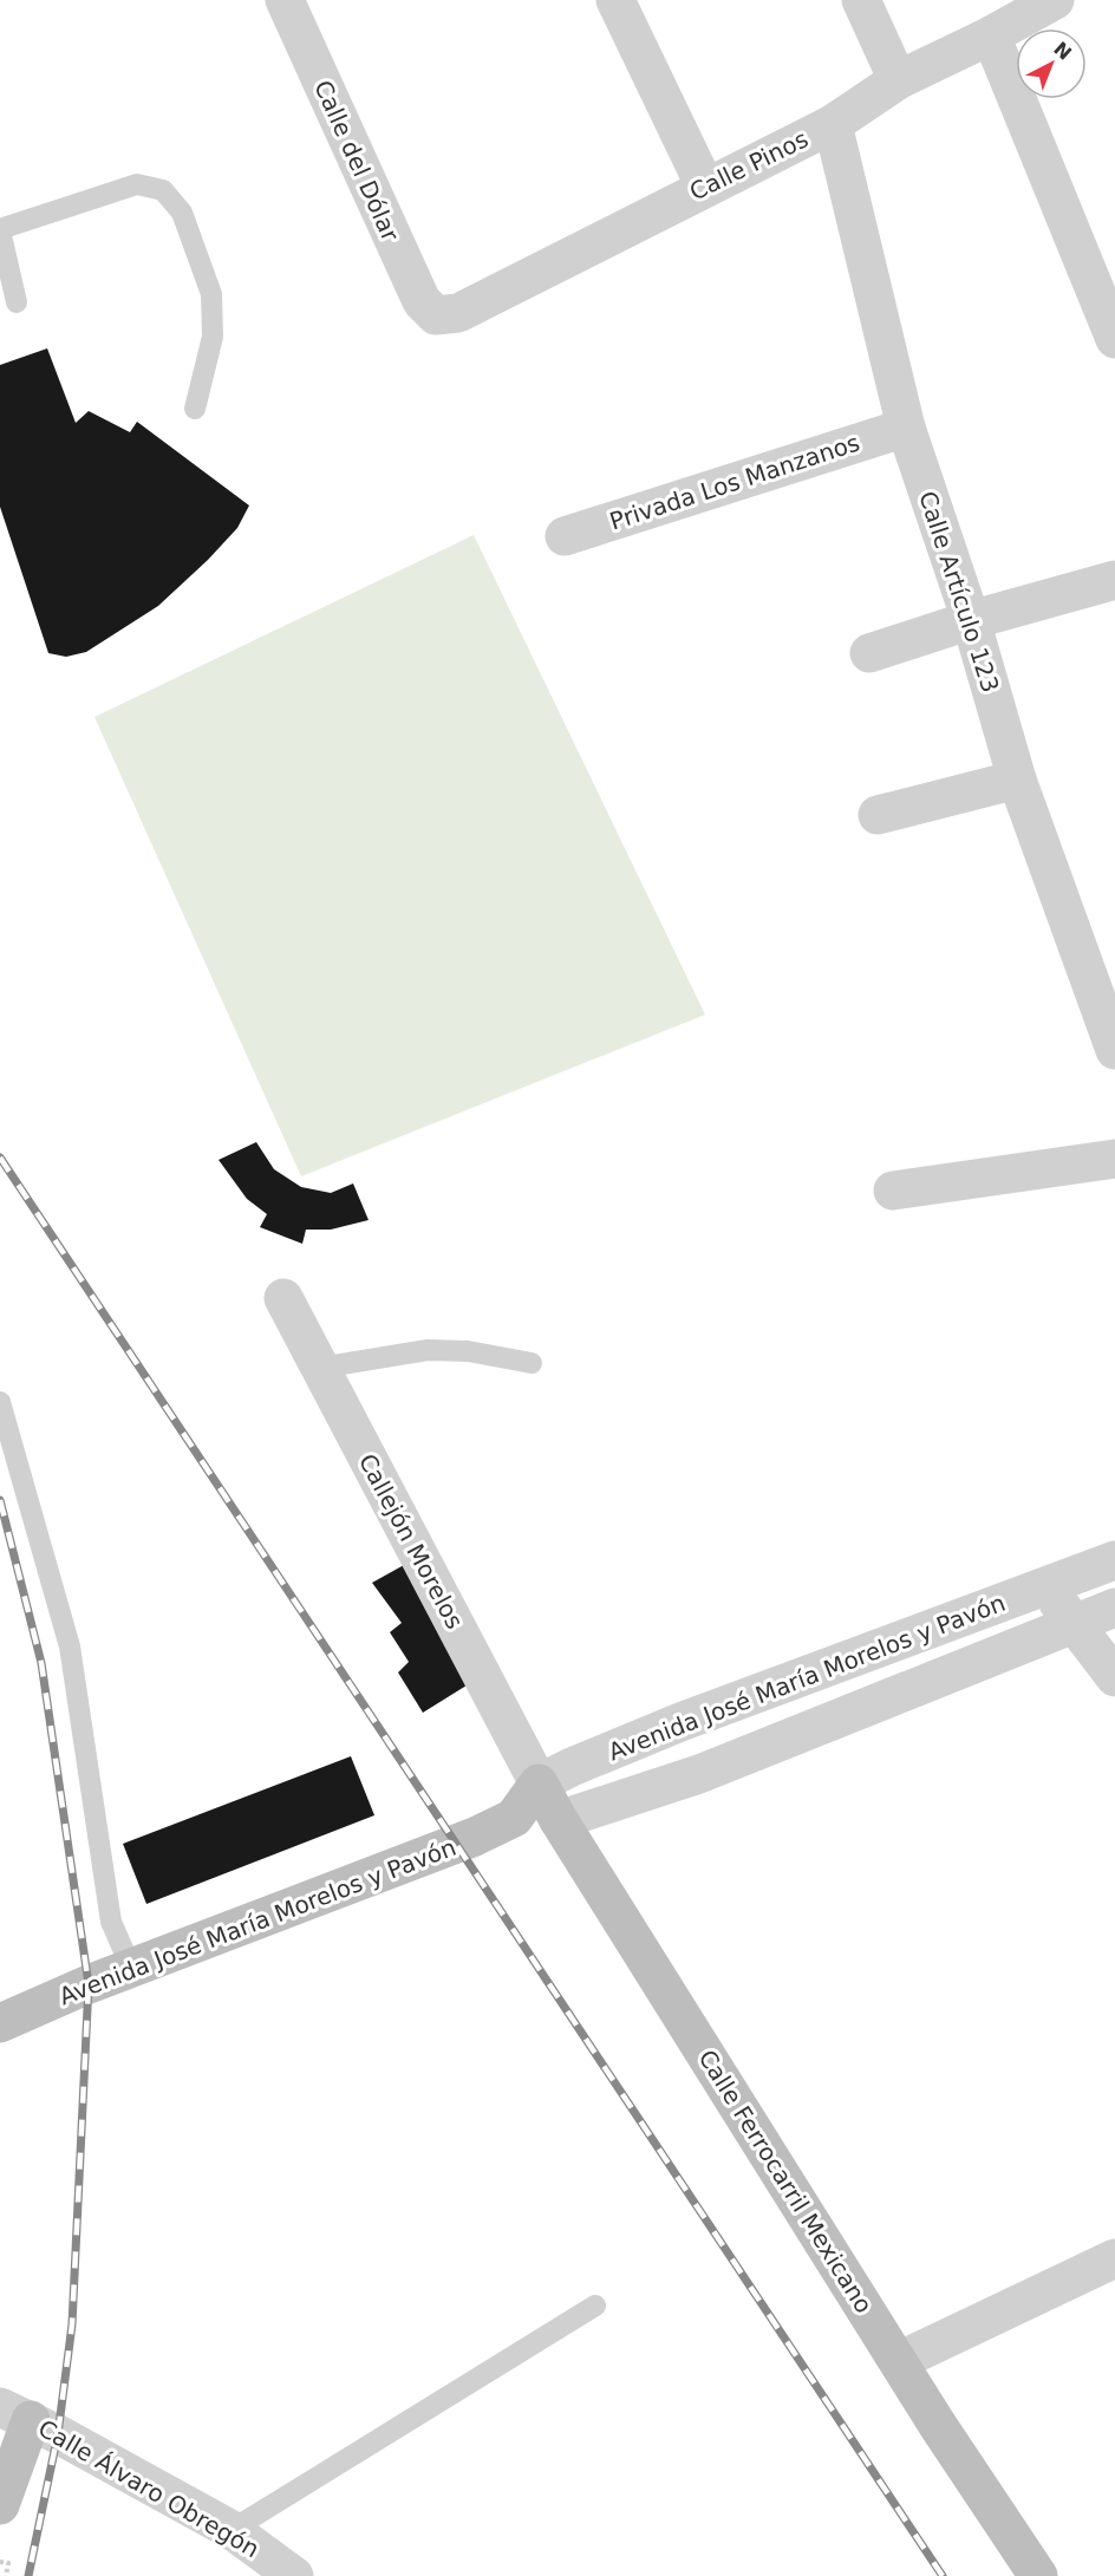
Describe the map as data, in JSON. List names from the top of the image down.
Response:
{
  "streets": {
    "main road": ["Avenida José María Morelos y Pavón", "Calle Ferrocarril Mexicano"],
    "street": [
      "Calle del Dólar",
      "Calle Pinos",
      "Privada Los Manzanos",
      "Calle Artículo 123",
      "Callejón Morelos",
      "Calle Álvaro Obregón"
    ]
  },
  "crossings": [
    ["Calle del Dólar", "Calle Pinos"],
    ["Calle Pinos", "Calle Artículo 123"],
    ["Privada Los Manzanos", "Calle Artículo 123"],
    ["Callejón Morelos", "Avenida José María Morelos y Pavón"],
    ["Callejón Morelos", "Calle Ferrocarril Mexicano"],
    ["Avenida José María Morelos y Pavón", "Calle Ferrocarril Mexicano"]
  ],
  "north": "top right"
}
